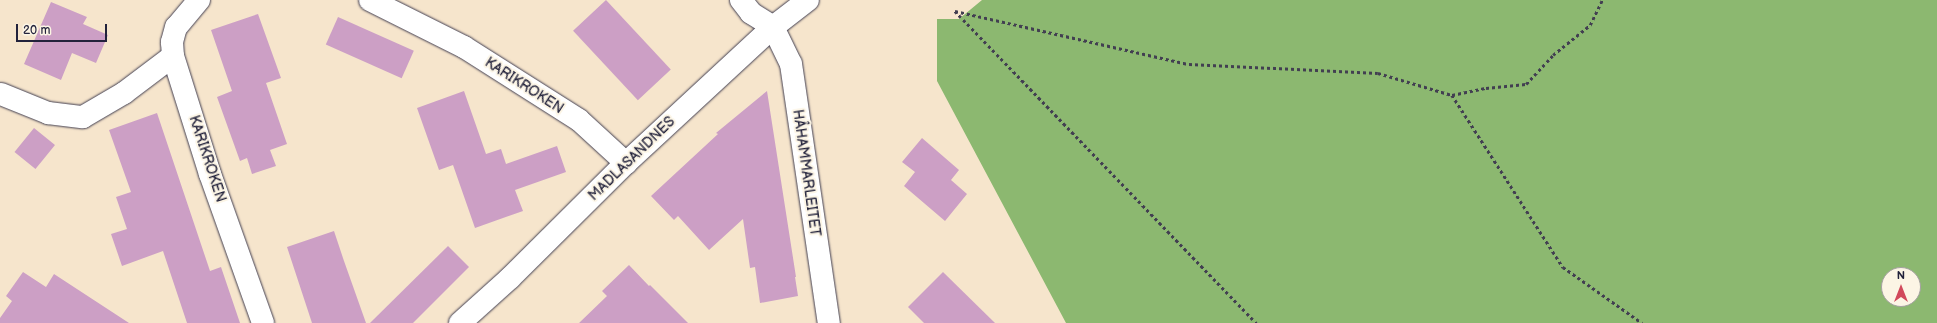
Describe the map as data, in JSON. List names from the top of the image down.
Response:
{
  "streets": {
    "street": ["KARIKROKEN", "MADLASANDNES", "HÅHAMMARLEITET"]
  },
  "crossings": [
    ["KARIKROKEN", "MADLASANDNES"],
    ["MADLASANDNES", "HÅHAMMARLEITET"]
  ],
  "scale_bar": "20 m",
  "north": "top"
}
